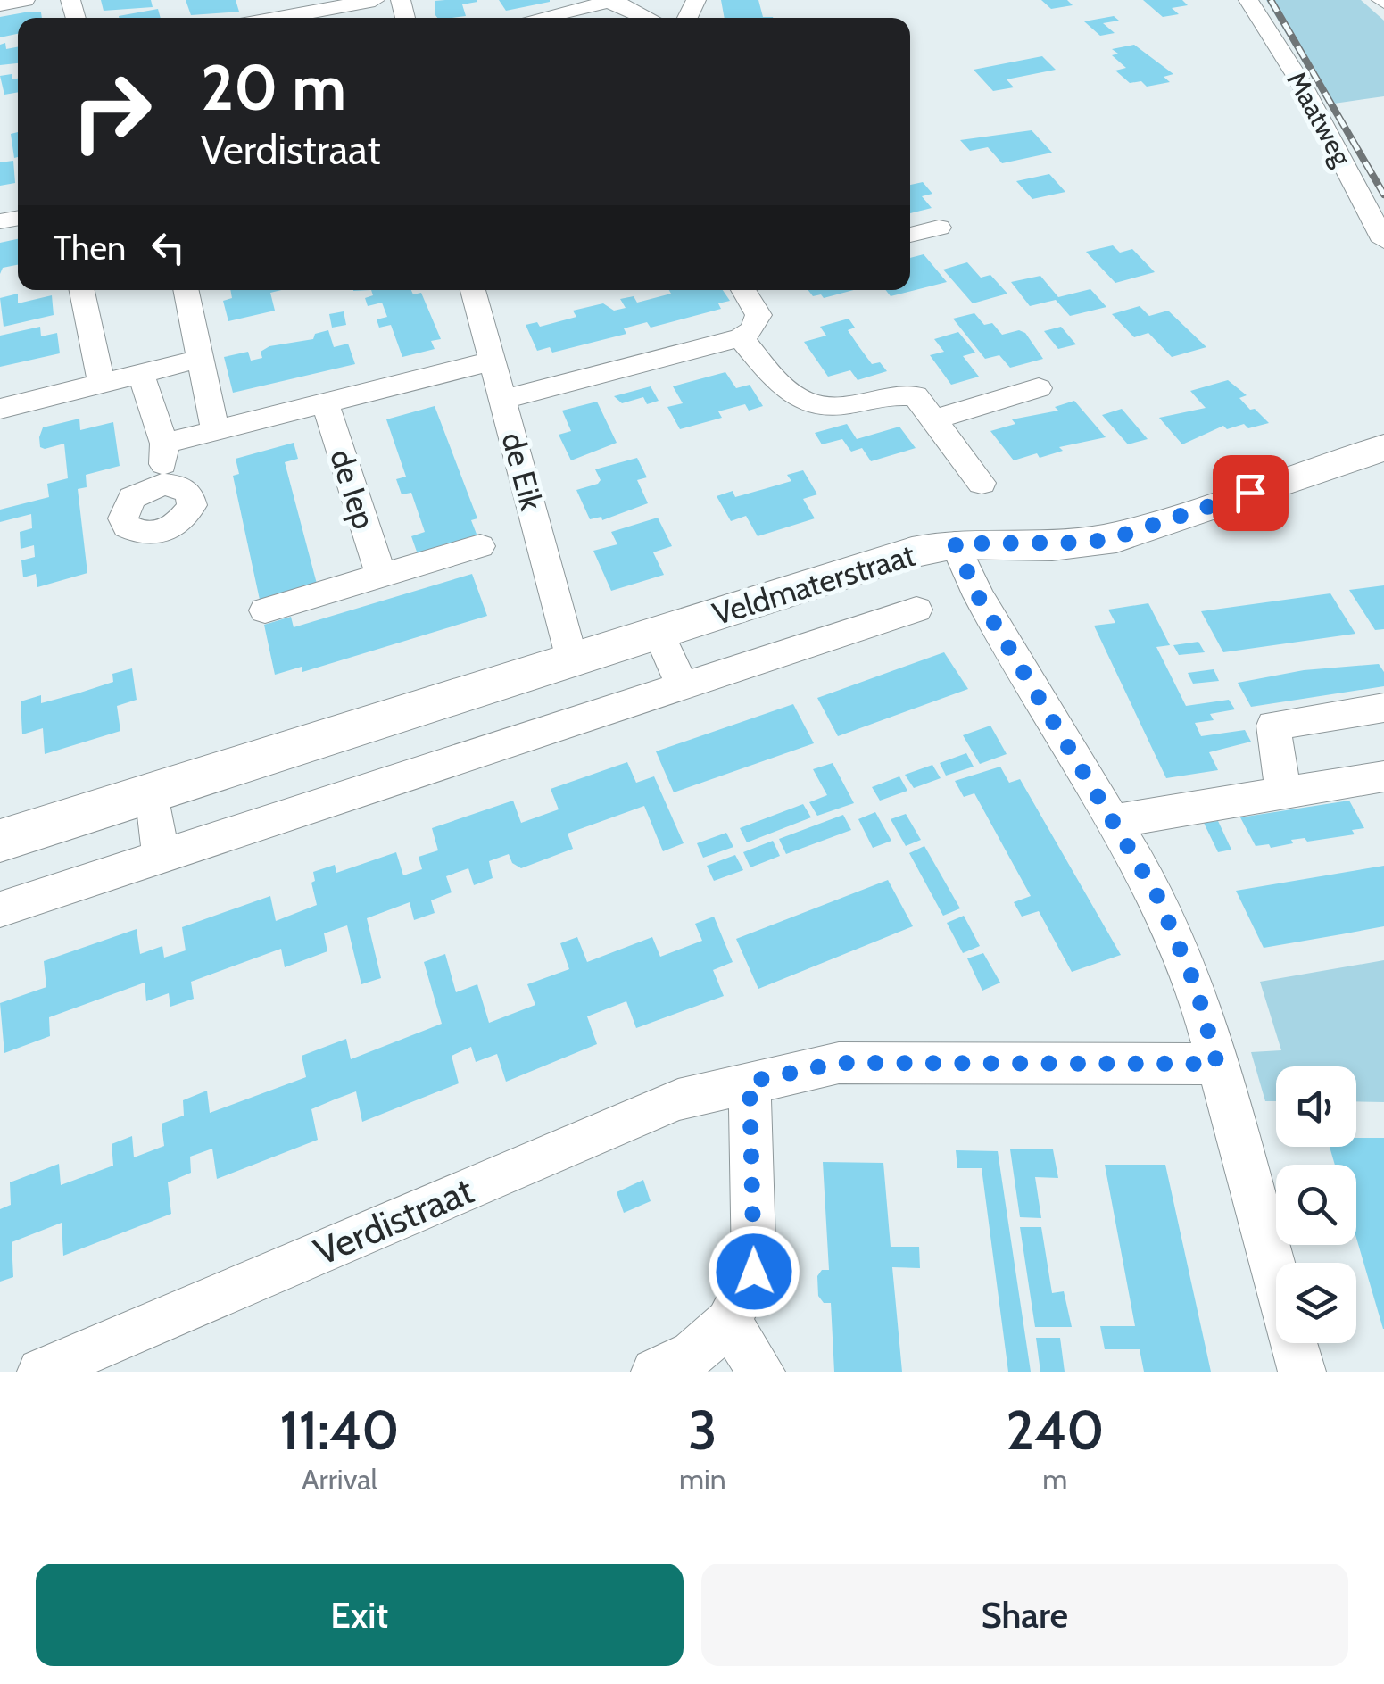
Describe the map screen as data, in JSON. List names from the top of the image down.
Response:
{
  "streets": {
    "street": [
      "Maatweg",
      "de Eik",
      "de Iep",
      "Veldmaterstraat",
      "Verdistraat"
    ]
  },
  "crossings": [
    ["de Eik", "Veldmaterstraat"]
  ],
  "page": {
    "turn": ["20 m", "Verdistraat"],
    "then": "Then",
    "eta": [
      "11:40",
      "Arrival",
      "3",
      "min",
      "240",
      "m"
    ],
    "buttons": ["Exit", "Share"]
  }
}
